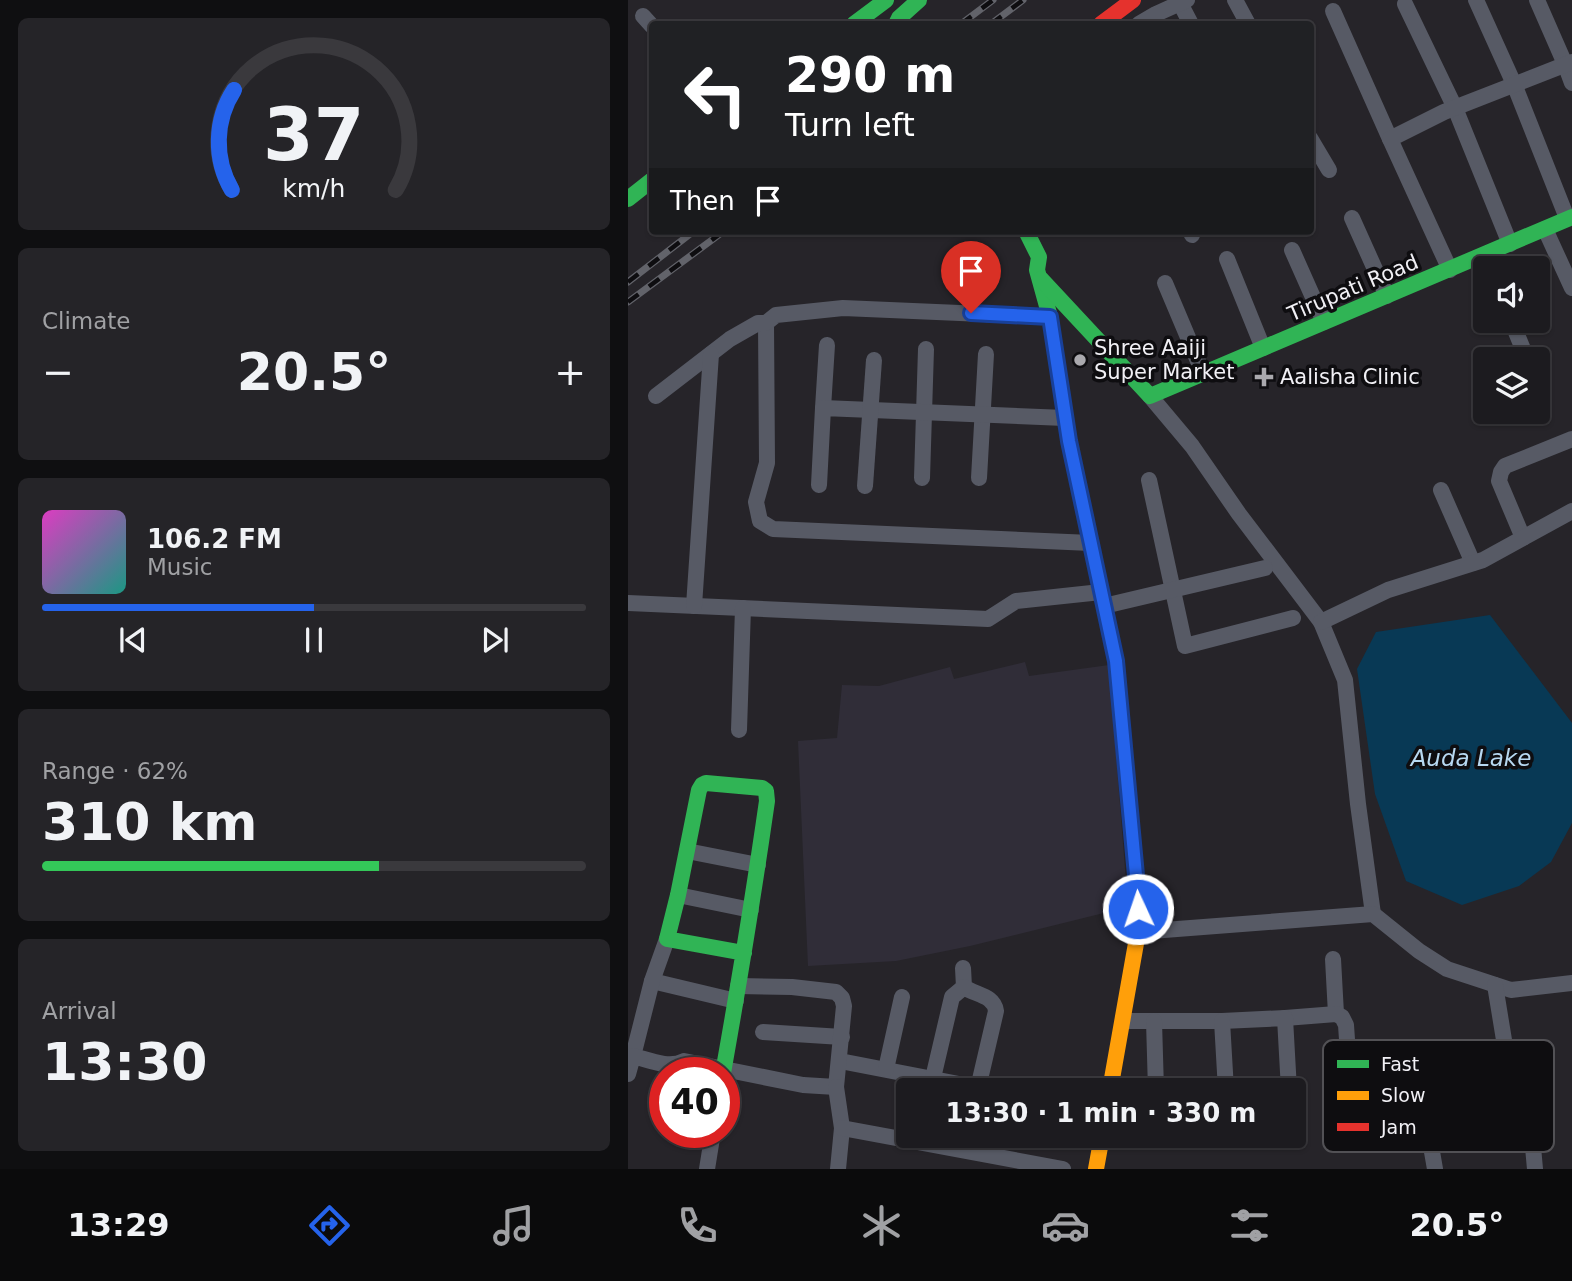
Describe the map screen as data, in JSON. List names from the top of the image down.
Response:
{
  "streets": {
    "street": ["Tirupati Road"]
  },
  "water": ["Auda Lake"],
  "places": {
    "other": ["Shree Aaiji Super Market"],
    "health": ["Aalisha Clinic"]
  },
  "legend": ["Fast", "Slow", "Jam"],
  "page": {
    "turn": ["290 m", "Turn left"],
    "then": "Then",
    "tile": [
      "Climate",
      ["Range · 62%", "310 km"],
      ["Arrival", "13:30"]
    ],
    "heat": ["−", "20.5°", "+"],
    "song": ["106.2 FM", "Music"],
    "limit": "40",
    "trip": "13:30 · 1 min · 330 m",
    "tabs": ["13:29", "20.5°"],
    "gauge": ["37", "km/h"]
  }
}
